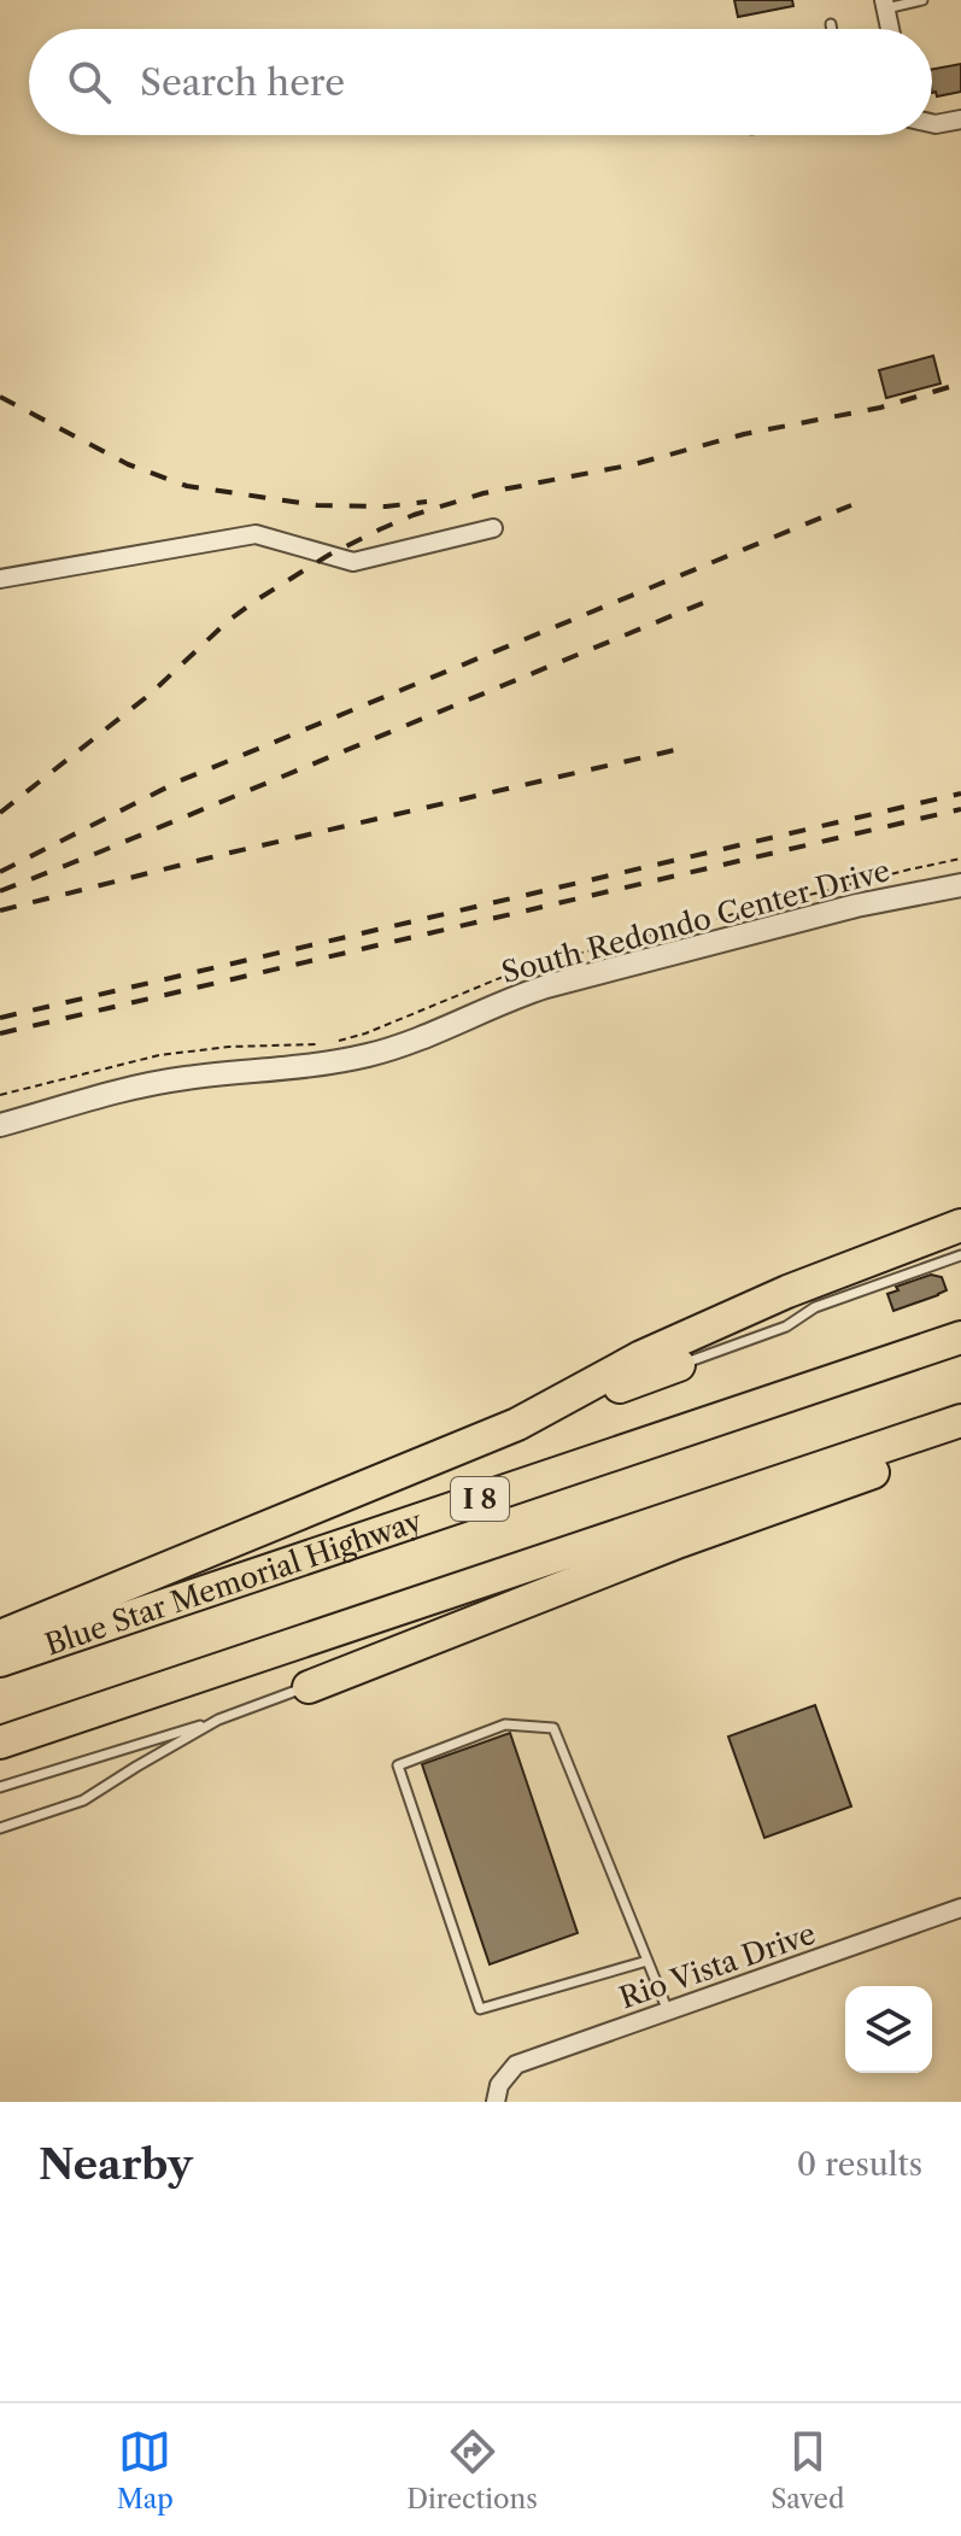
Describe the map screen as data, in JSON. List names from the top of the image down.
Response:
{
  "streets": {
    "highway": ["I 8", "Blue Star Memorial Highway"],
    "street": ["South Redondo Center Drive", "Rio Vista Drive"]
  },
  "page": {
    "search": "Search here",
    "heading": ["Nearby", "0 results"],
    "nav": ["Map", "Directions", "Saved"]
  }
}
